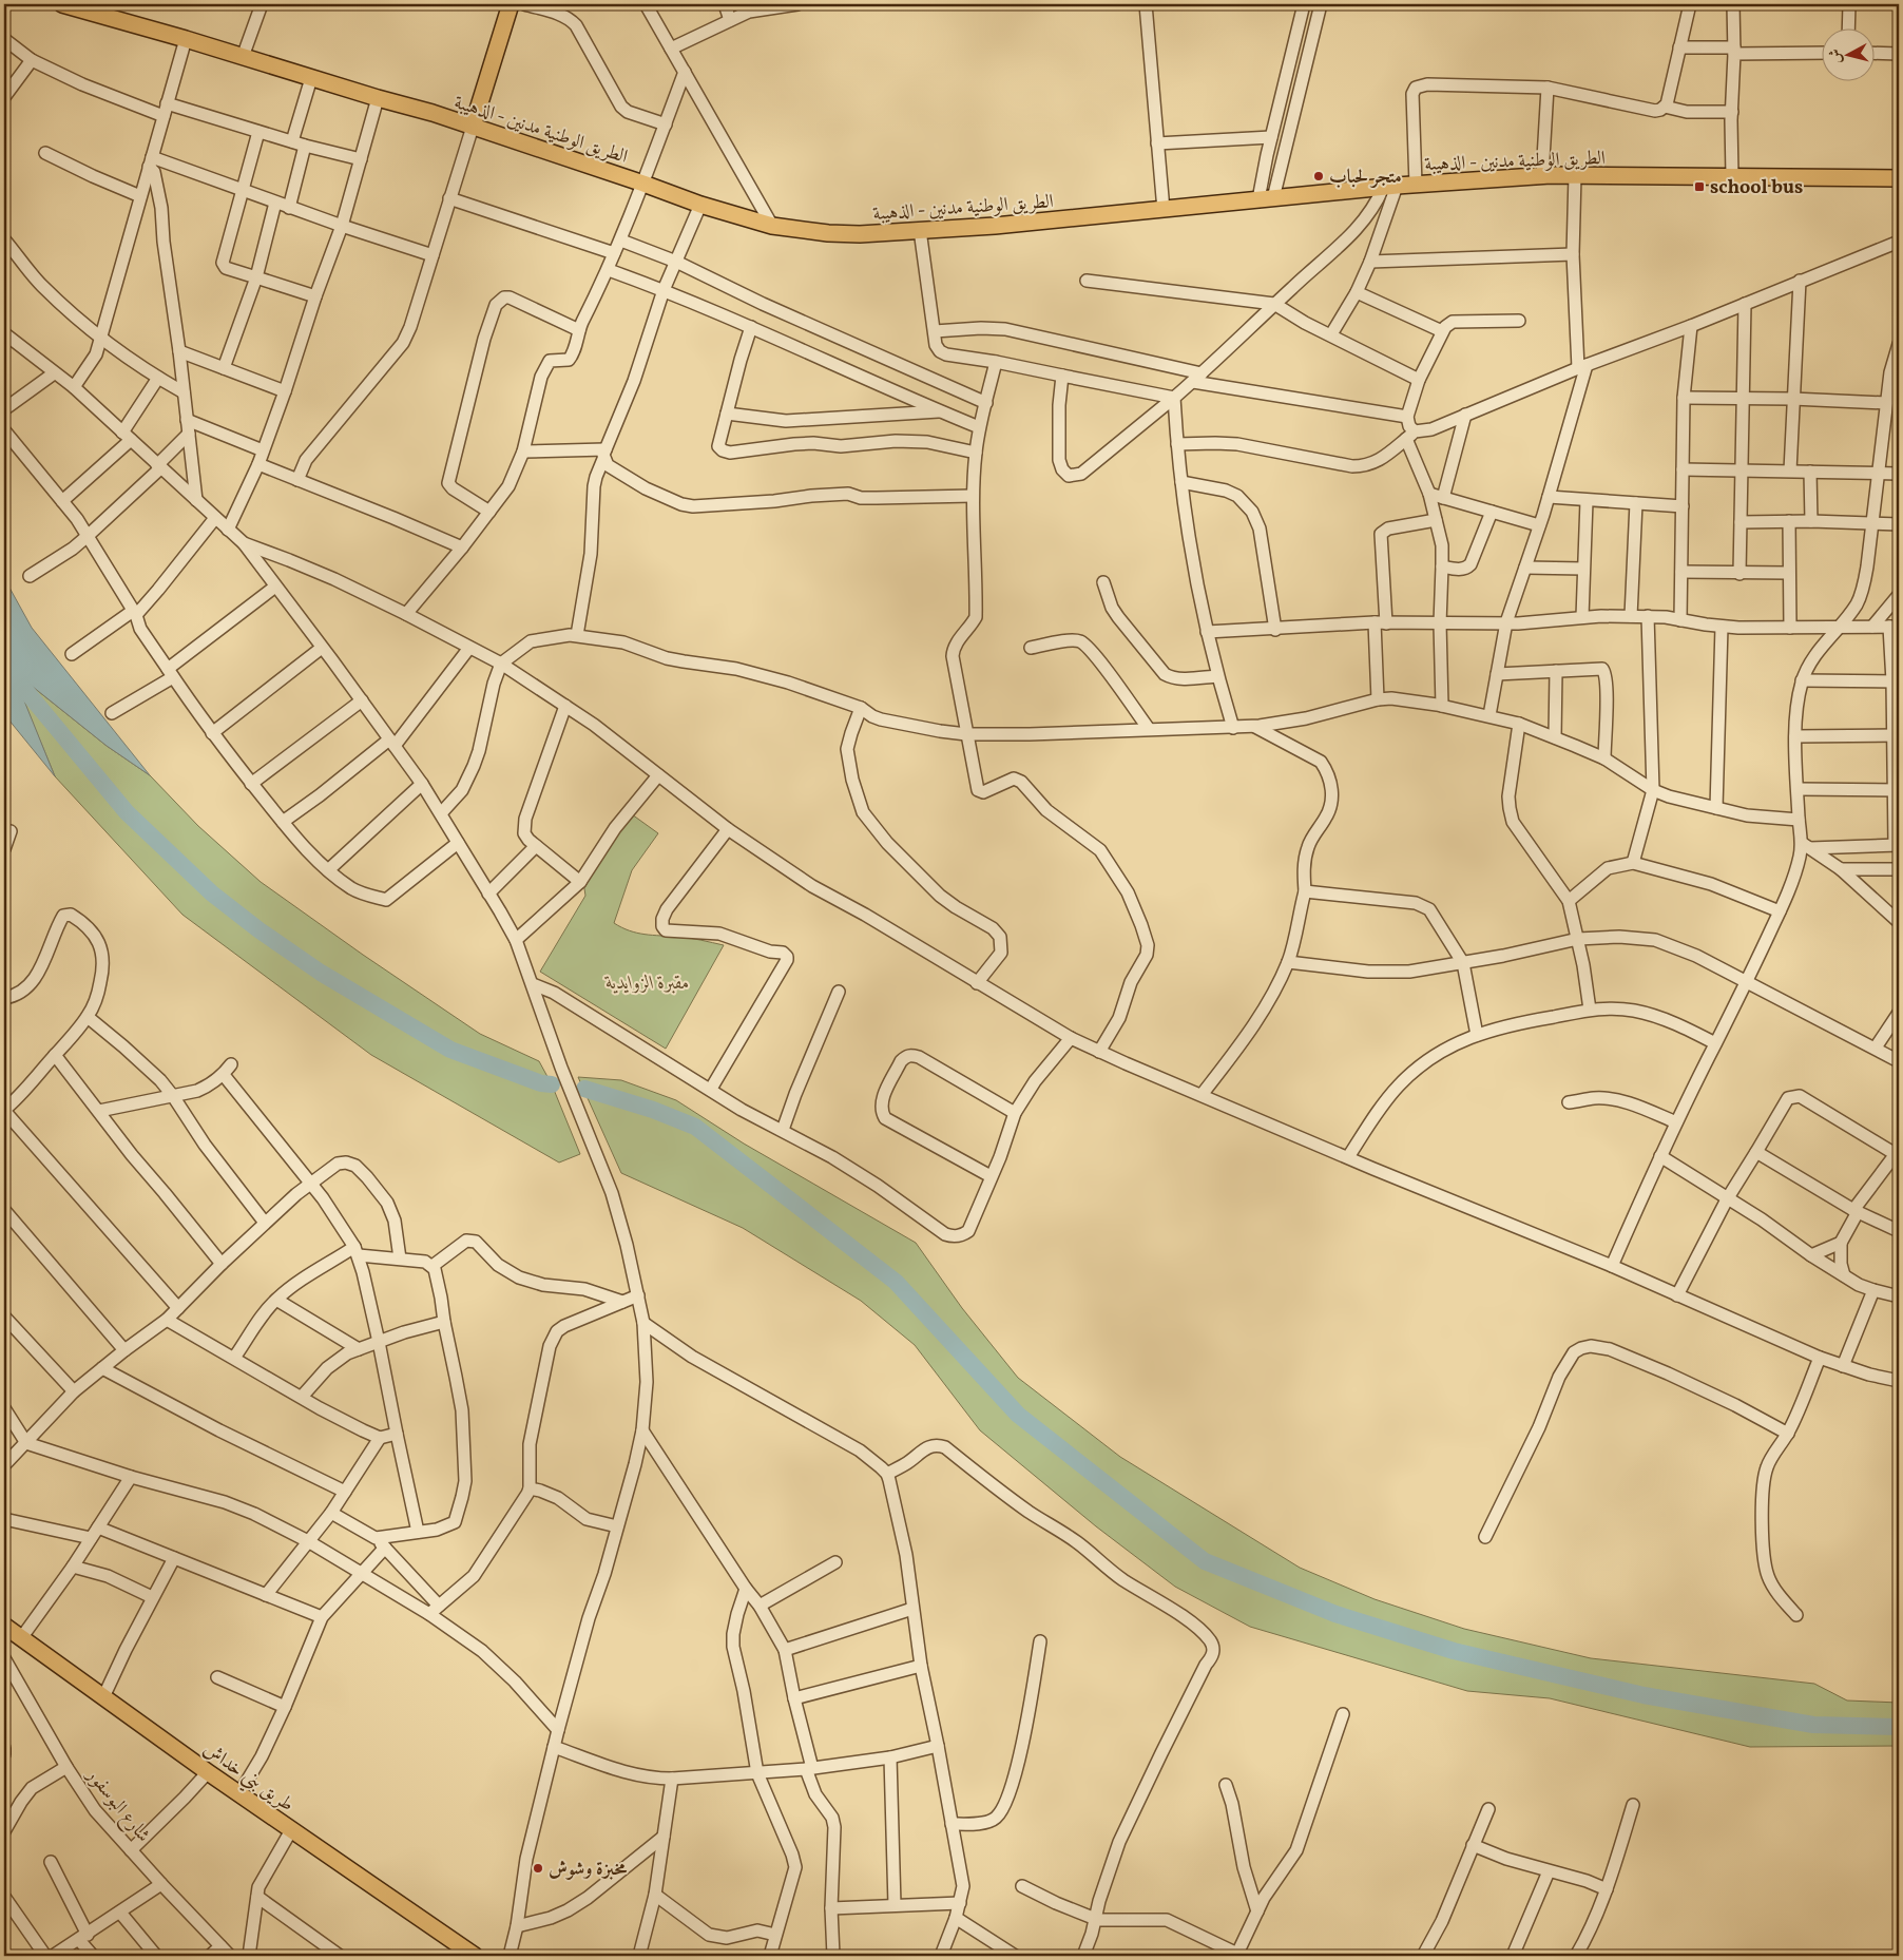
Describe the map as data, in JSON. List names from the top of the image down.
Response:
{
  "streets": {
    "main road": ["الطريق الوطنية مدنين - الذهيبة", "طريق بني خداش"],
    "street": ["شارع البوسفور"]
  },
  "parks": ["مقبرة الزوايدية"],
  "places": {
    "other": ["متجر لحباب", "مخبزة وشوش"],
    "transit": ["school bus"]
  },
  "north": "left"
}
